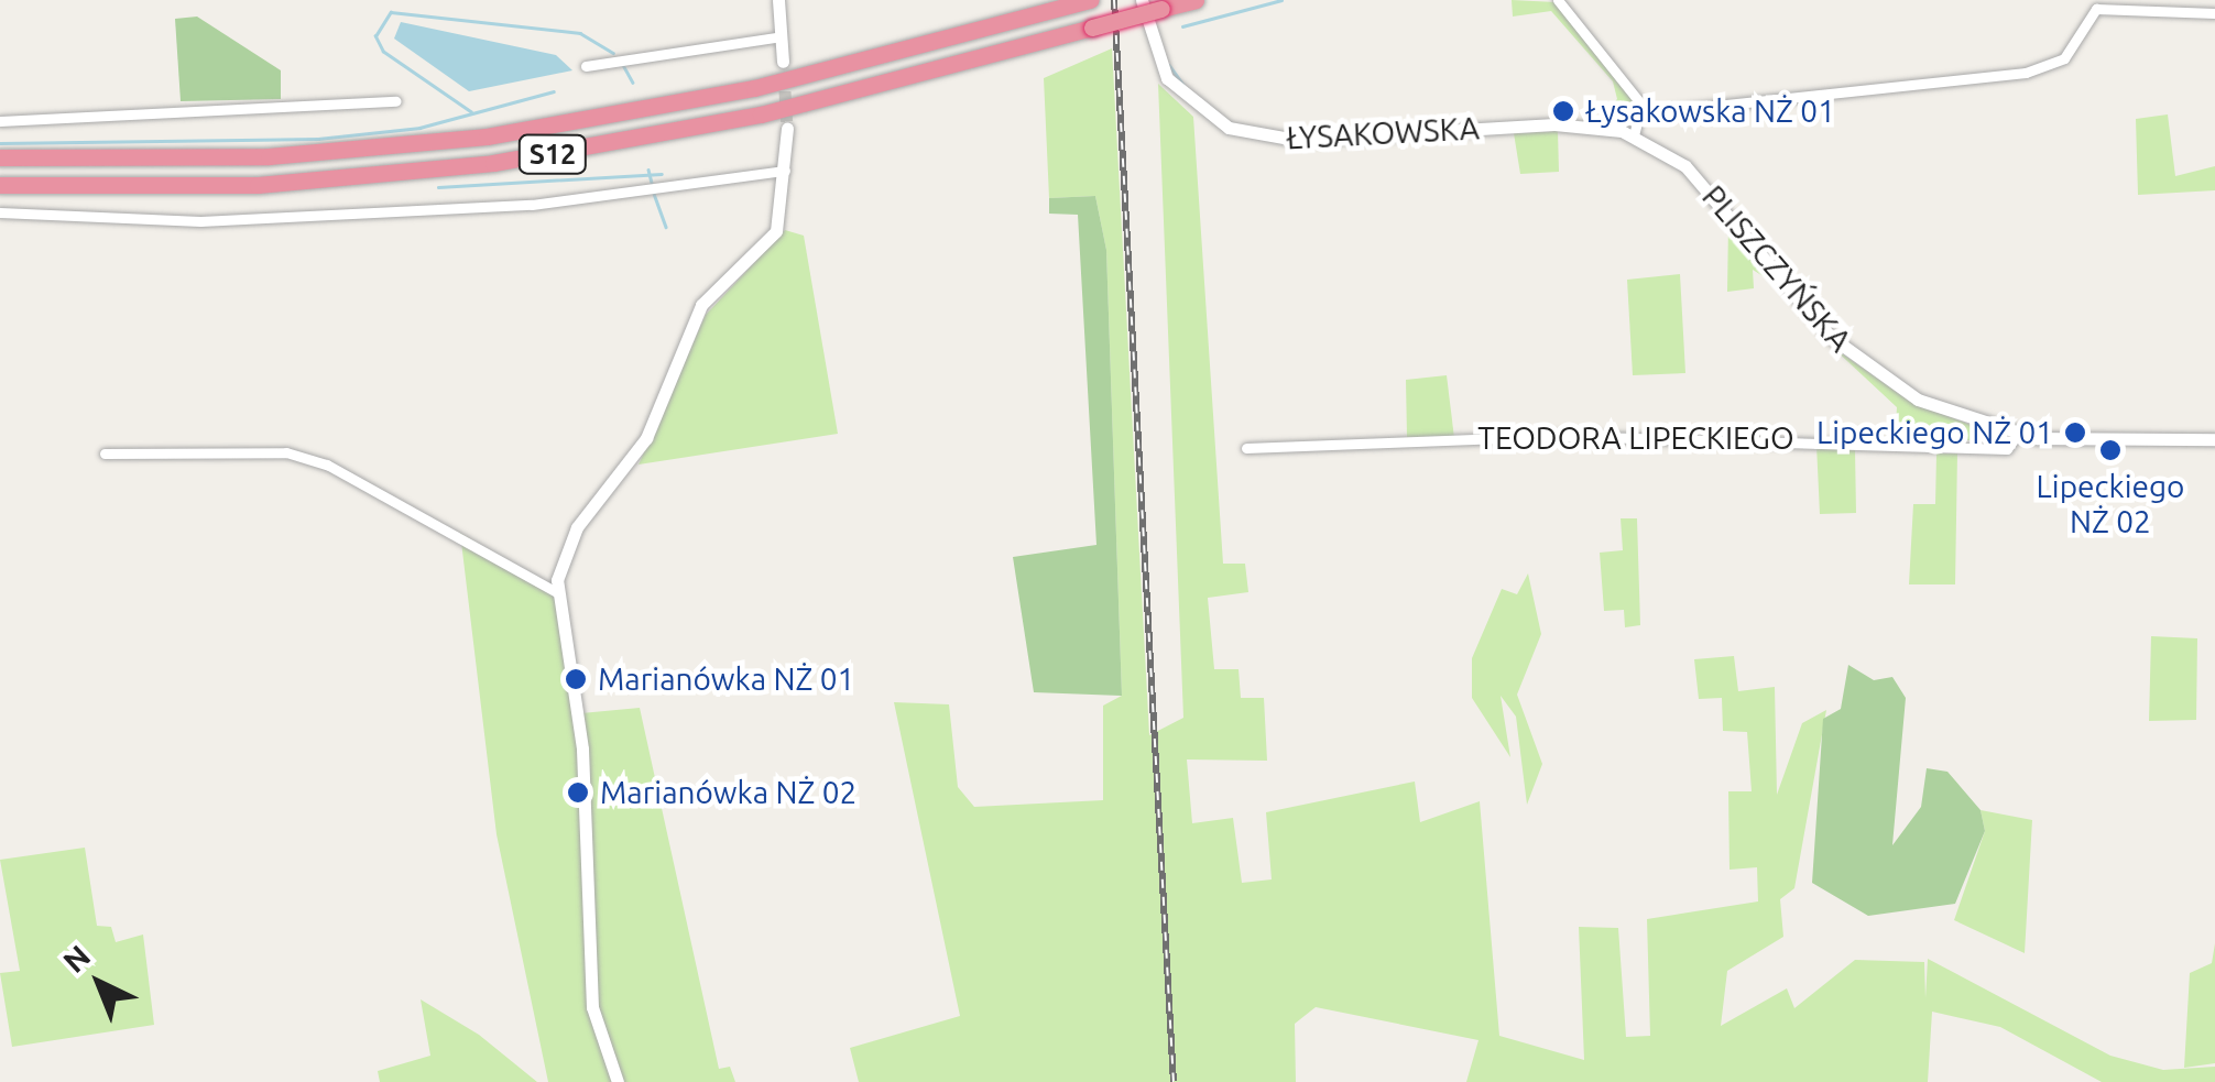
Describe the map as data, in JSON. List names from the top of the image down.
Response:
{
  "streets": {
    "highway": ["S12"],
    "street": ["ŁYSAKOWSKA", "PLISZCZYŃSKA", "TEODORA LIPECKIEGO"]
  },
  "crossings": [
    ["ŁYSAKOWSKA", "PLISZCZYŃSKA"],
    ["PLISZCZYŃSKA", "TEODORA LIPECKIEGO"]
  ],
  "places": [
    "Łysakowska NŻ 01",
    "Lipeckiego NŻ 01",
    "Lipeckiego NŻ 02",
    "Marianówka NŻ 01",
    "Marianówka NŻ 02"
  ],
  "north": "top left"
}
